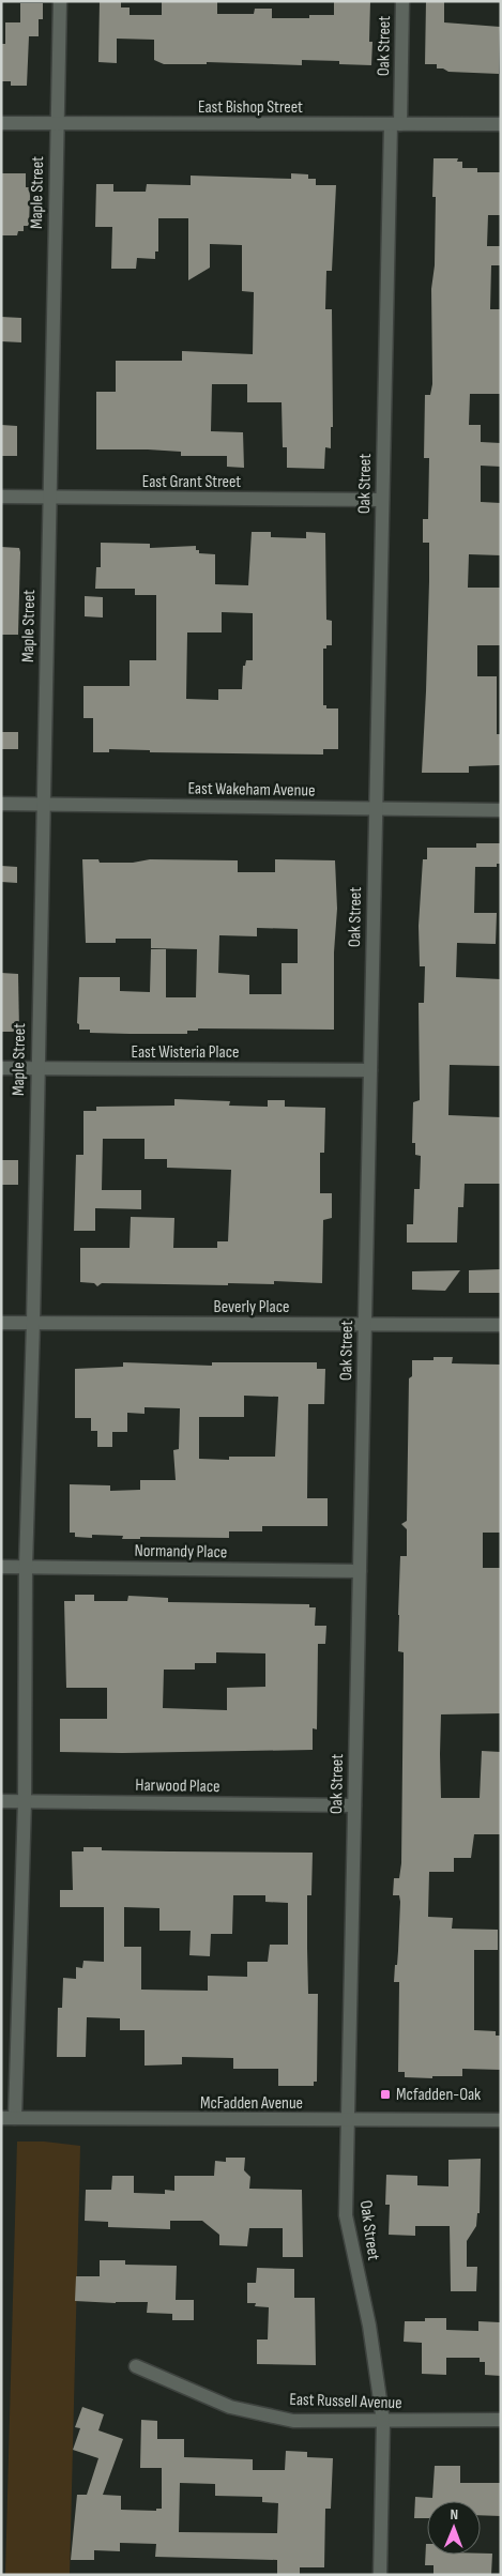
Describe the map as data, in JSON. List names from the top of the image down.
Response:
{
  "streets": {
    "street": [
      "Oak Street",
      "East Bishop Street",
      "Maple Street",
      "East Grant Street",
      "East Wakeham Avenue",
      "East Wisteria Place",
      "Beverly Place",
      "Normandy Place",
      "Harwood Place",
      "McFadden Avenue",
      "East Russell Avenue"
    ]
  },
  "crossings": [
    ["Oak Street", "East Bishop Street"],
    ["Oak Street", "East Grant Street"],
    ["Oak Street", "East Wakeham Avenue"],
    ["Oak Street", "East Wisteria Place"],
    ["Oak Street", "Beverly Place"],
    ["Oak Street", "Normandy Place"],
    ["Oak Street", "Harwood Place"],
    ["Oak Street", "McFadden Avenue"],
    ["Oak Street", "East Russell Avenue"],
    ["East Bishop Street", "Maple Street"],
    ["Maple Street", "East Grant Street"],
    ["Maple Street", "East Wakeham Avenue"],
    ["Maple Street", "East Wisteria Place"],
    ["Maple Street", "Beverly Place"],
    ["Maple Street", "Normandy Place"],
    ["Maple Street", "Harwood Place"],
    ["Maple Street", "McFadden Avenue"]
  ],
  "places": {
    "transit": ["Mcfadden-Oak"]
  },
  "north": "top"
}
